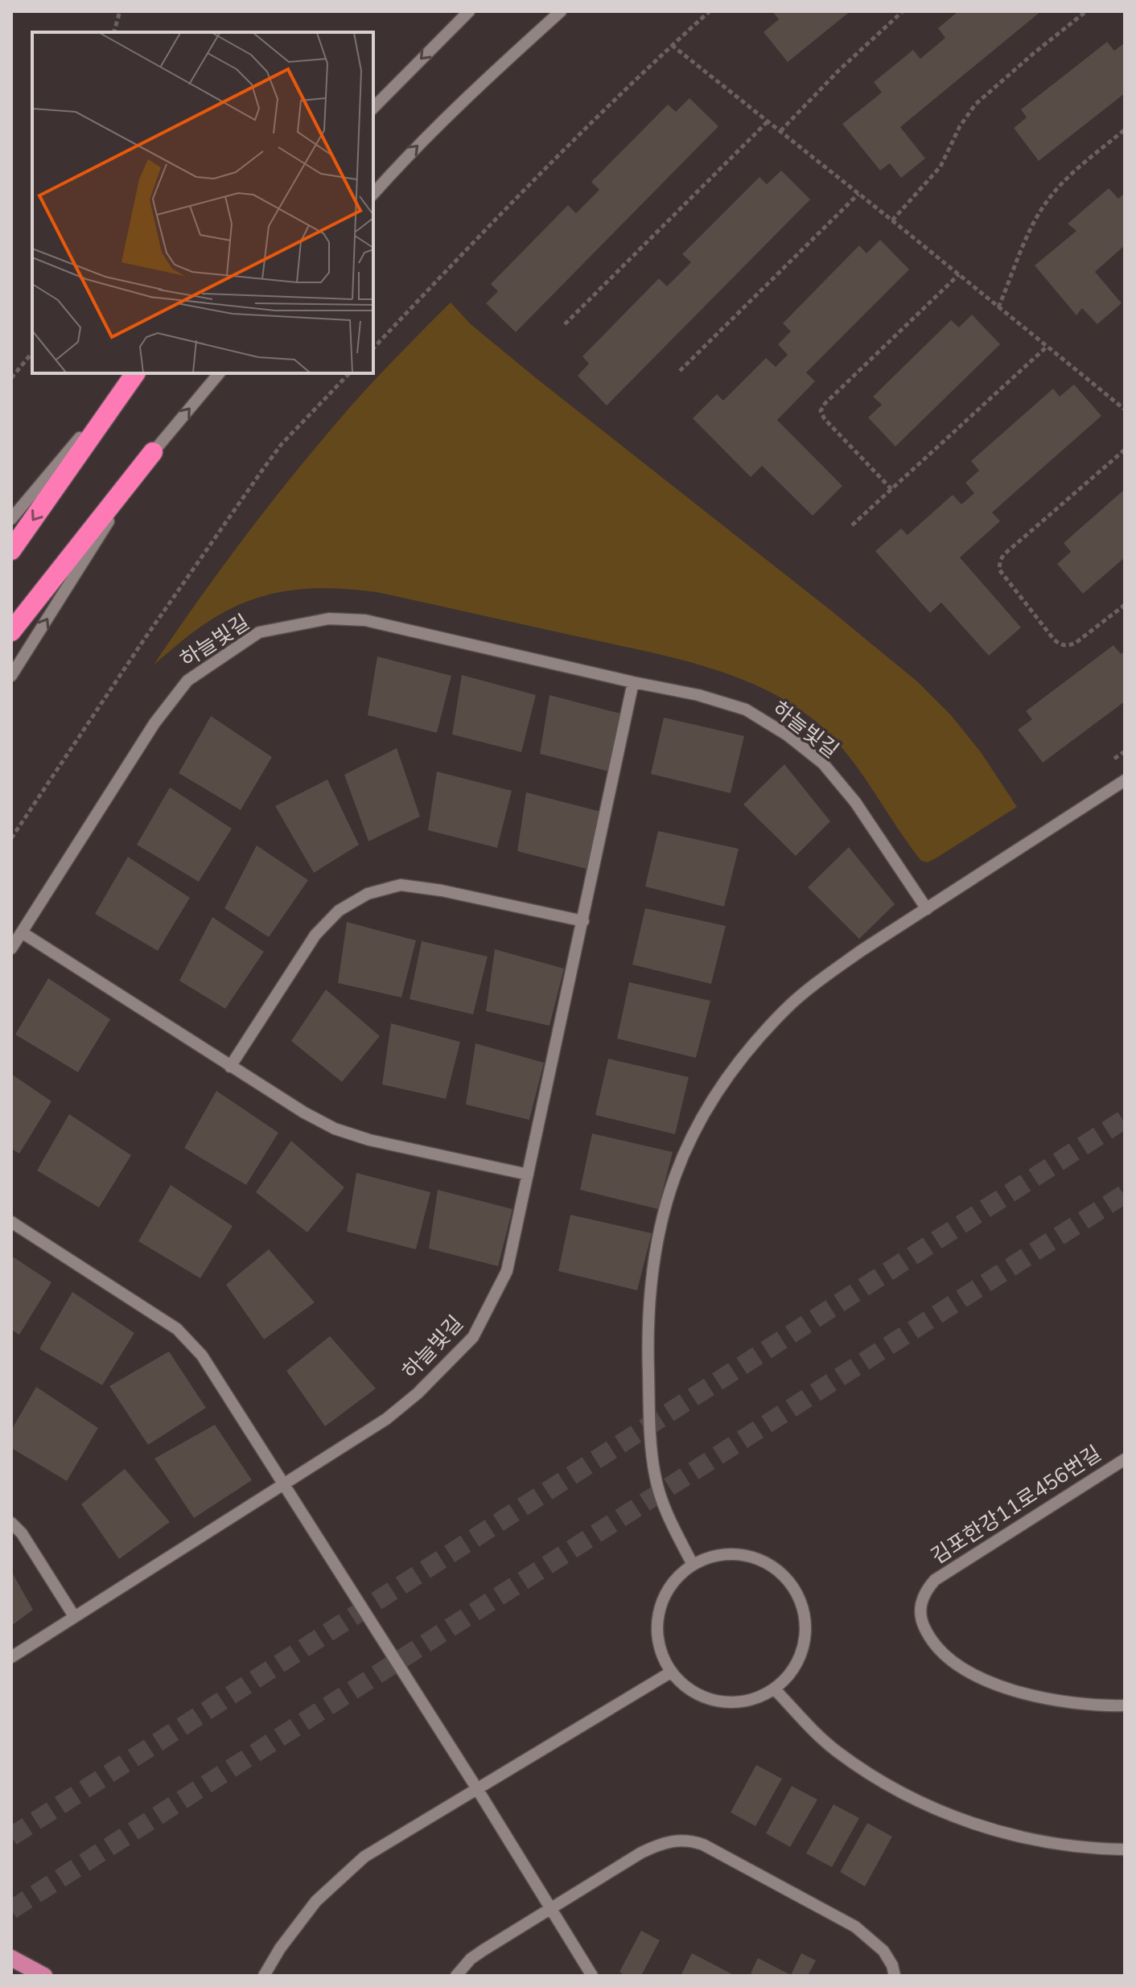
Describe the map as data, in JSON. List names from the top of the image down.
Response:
{
  "streets": {
    "street": ["하늘빛길", "김포한강11로456번길"]
  }
}
